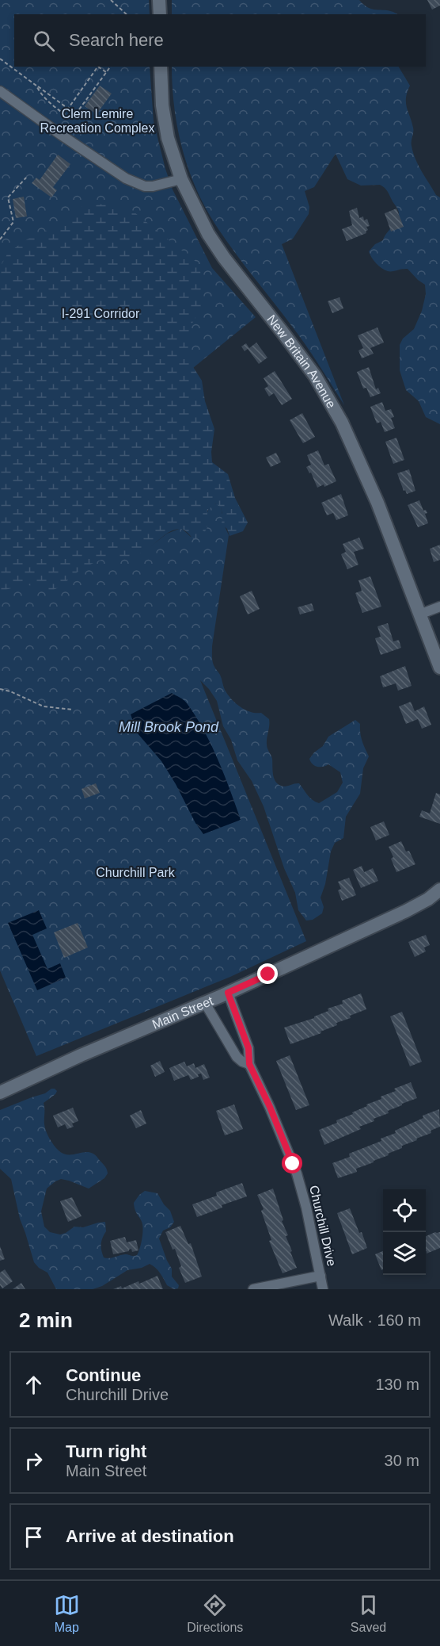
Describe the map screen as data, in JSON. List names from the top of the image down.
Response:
{
  "streets": {
    "main road": ["New Britain Avenue", "Main Street"],
    "street": ["Churchill Drive"]
  },
  "crossings": [
    ["Main Street", "Churchill Drive"]
  ],
  "water": ["Mill Brook Pond"],
  "parks": ["Clem Lemire Recreation Complex", "I-291 Corridor", "Churchill Park"],
  "page": {
    "search": "Search here",
    "heading": ["2 min", "Walk · 160 m"],
    "list": [
      ["Continue", "Churchill Drive", "130 m"],
      ["Turn right", "Main Street", "30 m"],
      "Arrive at destination"
    ],
    "nav": ["Map", "Directions", "Saved"]
  }
}
